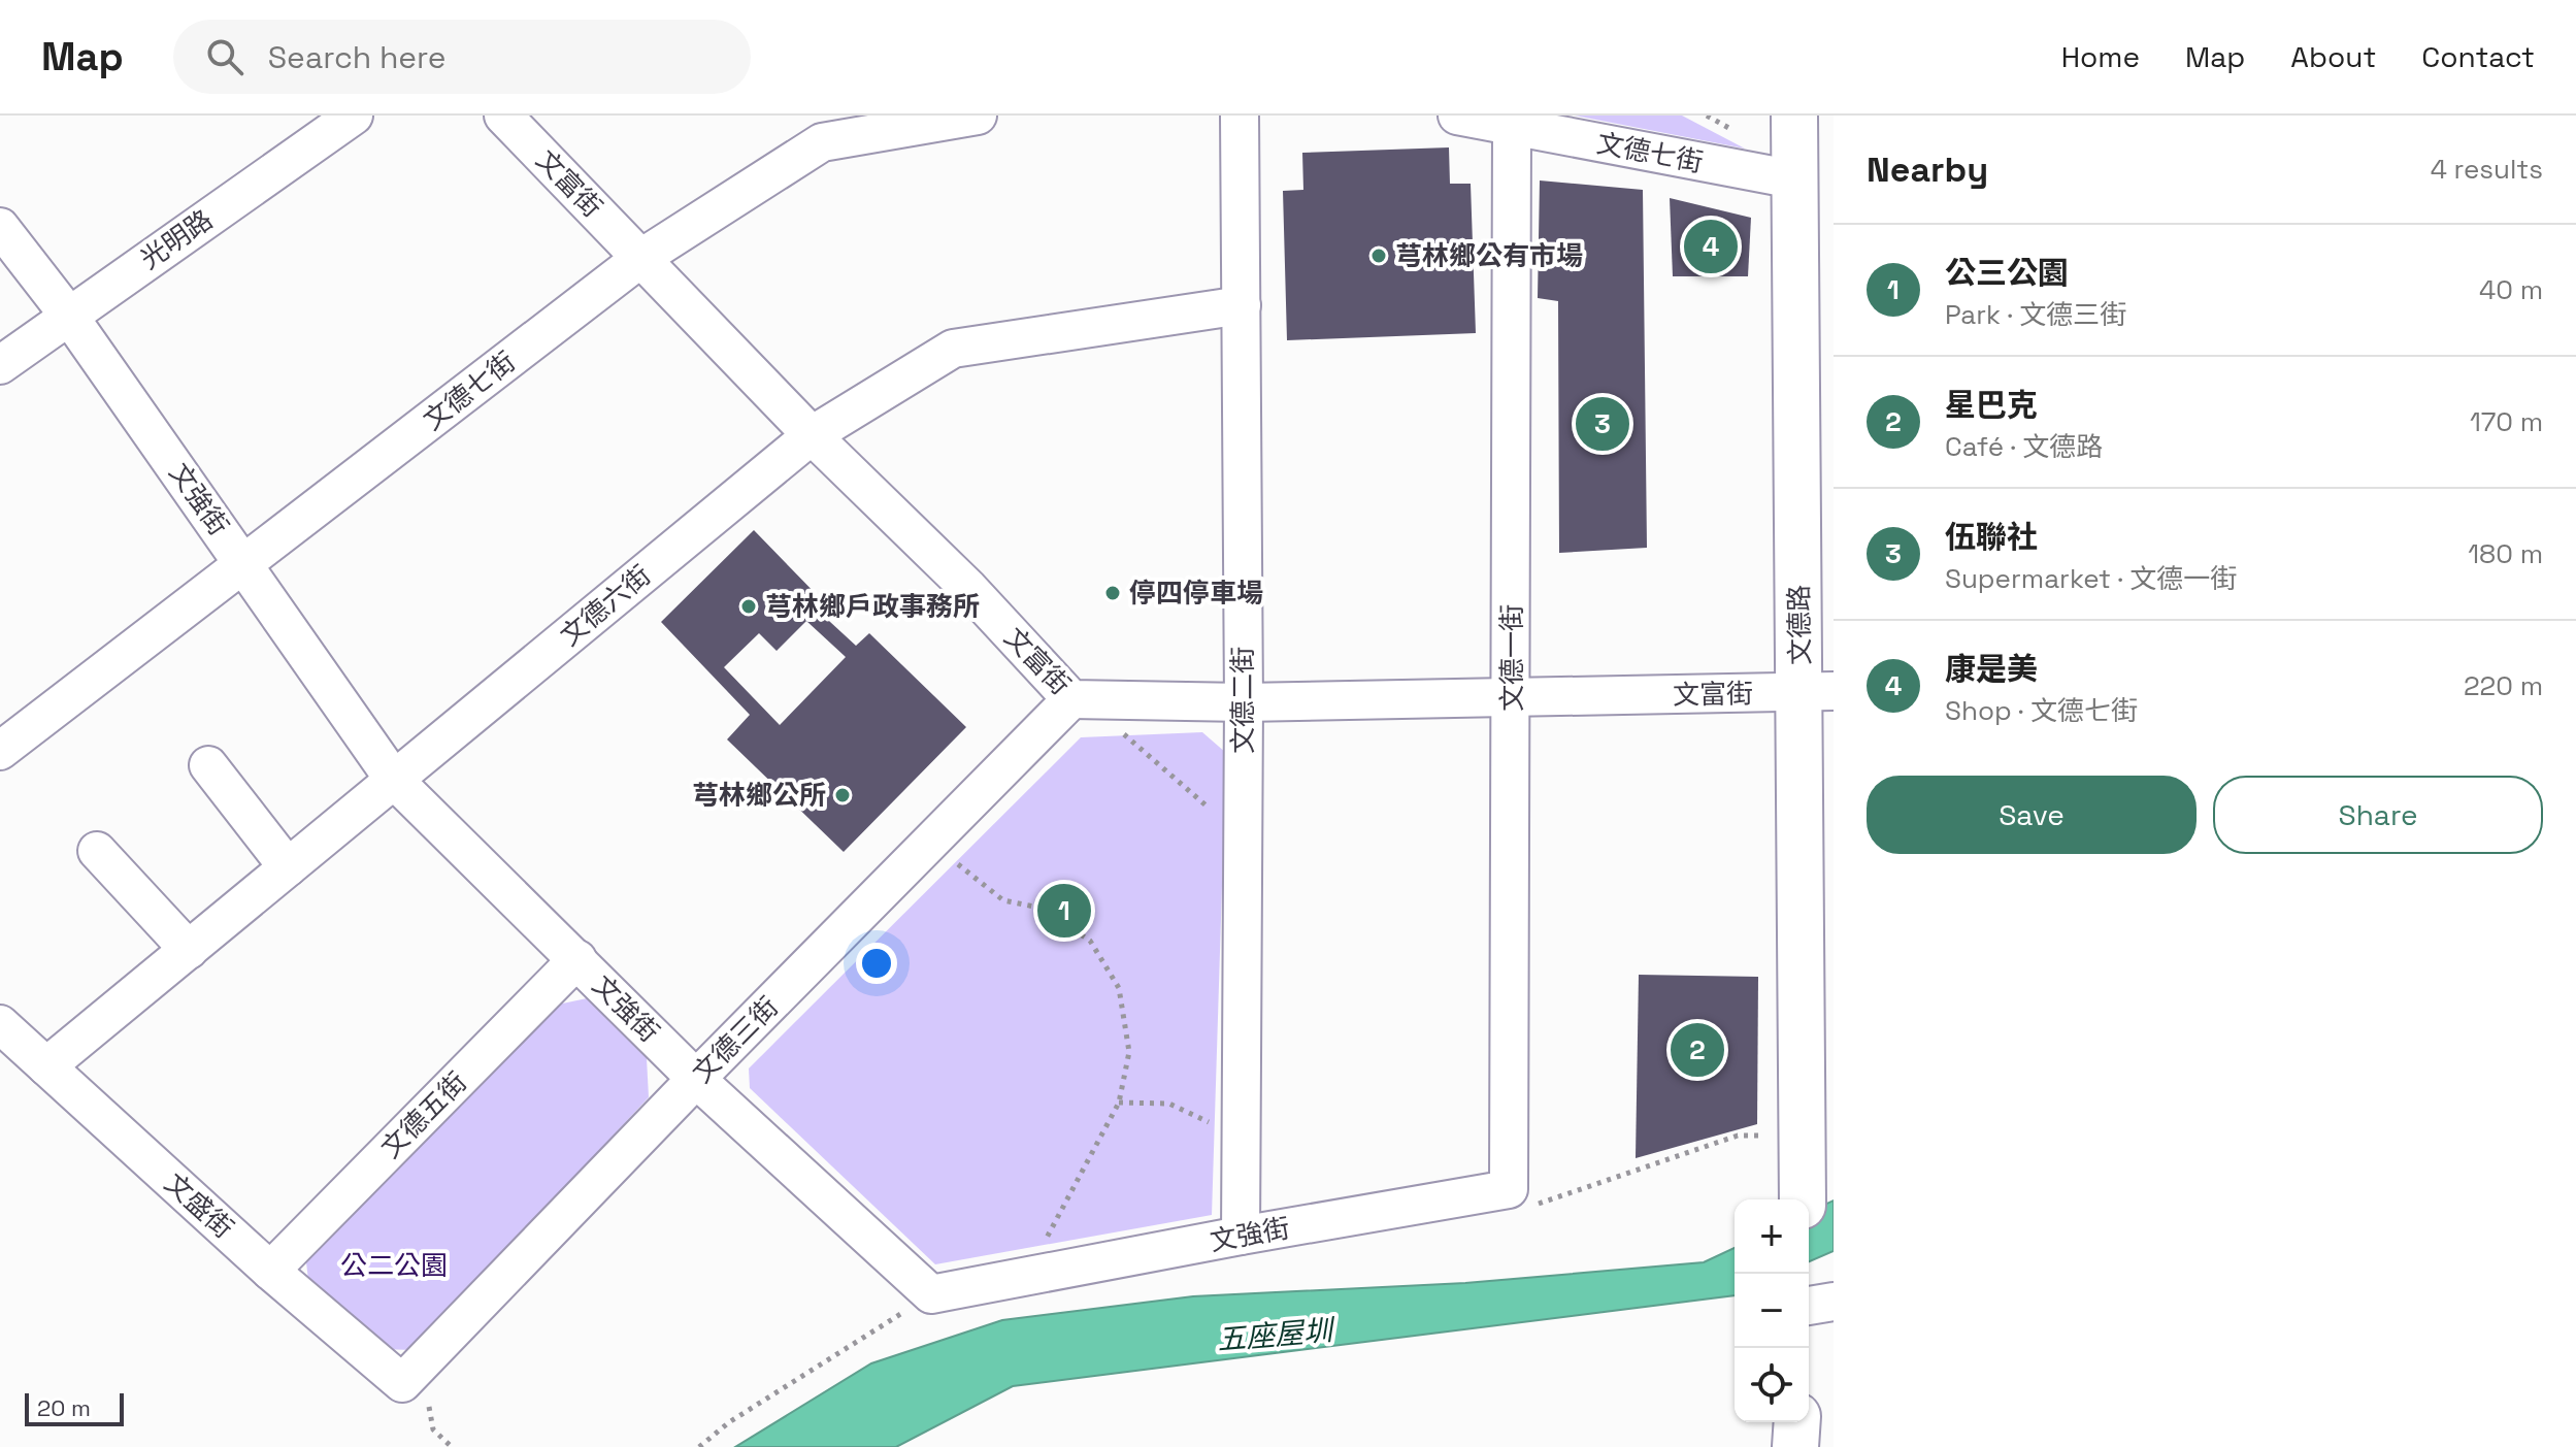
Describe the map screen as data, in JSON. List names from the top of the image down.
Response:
{
  "streets": {
    "main road": ["文德路"],
    "street": [
      "文德七街",
      "文富街",
      "光明路",
      "文強街",
      "文德六街",
      "文德一街",
      "文德二街",
      "文德三街",
      "文德五街",
      "文盛街"
    ]
  },
  "crossings": [
    ["文德七街", "文富街"],
    ["文德七街", "文強街"],
    ["文德七街", "文德路"],
    ["文德七街", "文德一街"],
    ["文富街", "文德六街"],
    ["文富街", "文德路"],
    ["文富街", "文德一街"],
    ["文富街", "文德二街"],
    ["文富街", "文德三街"],
    ["光明路", "文強街"],
    ["文強街", "文德六街"],
    ["文強街", "文德一街"],
    ["文強街", "文德二街"],
    ["文強街", "文德三街"],
    ["文強街", "文德五街"],
    ["文德六街", "文德二街"],
    ["文德六街", "文盛街"],
    ["文德三街", "文盛街"],
    ["文德五街", "文盛街"]
  ],
  "water": ["五座屋圳"],
  "parks": ["公二公園"],
  "places": [
    "芎林鄉公有市場",
    "停四停車場",
    "芎林鄉戶政事務所",
    "芎林鄉公所"
  ],
  "scale_bar": "20 m",
  "page": {
    "header": "Map",
    "search": "Search here",
    "nav": [
      "Home",
      "Map",
      "About",
      "Contact"
    ],
    "heading": ["Nearby", "4 results"],
    "pins": [
      "4",
      "3",
      "1",
      "2"
    ],
    "list": [
      {
        "mark": "1",
        "name": "公三公園",
        "note": "Park · 文德三街",
        "value": "40 m"
      },
      {
        "mark": "2",
        "name": "星巴克",
        "note": "Café · 文德路",
        "value": "170 m"
      },
      {
        "mark": "3",
        "name": "伍聯社",
        "note": "Supermarket · 文德一街",
        "value": "180 m"
      },
      {
        "mark": "4",
        "name": "康是美",
        "note": "Shop · 文德七街",
        "value": "220 m"
      }
    ],
    "buttons": ["Save", "Share"],
    "map_buttons": ["+", "−"],
    "scale": "20 m"
  }
}
